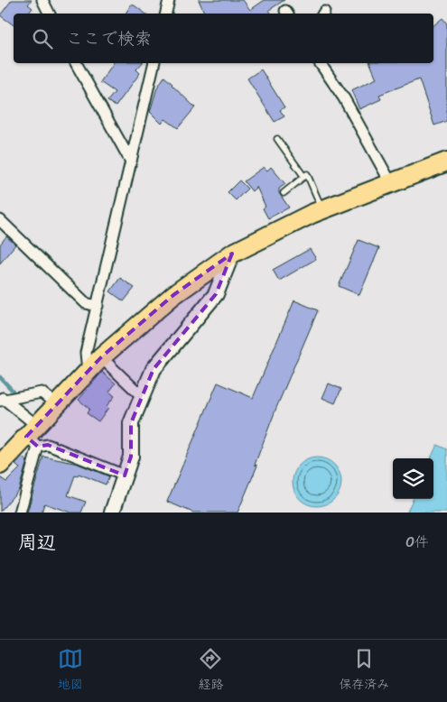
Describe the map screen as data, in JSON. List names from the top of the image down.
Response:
{
  "page": {
    "search": "ここで検索",
    "heading": ["周辺", "0件"],
    "nav": ["地図", "経路", "保存済み"]
  }
}
